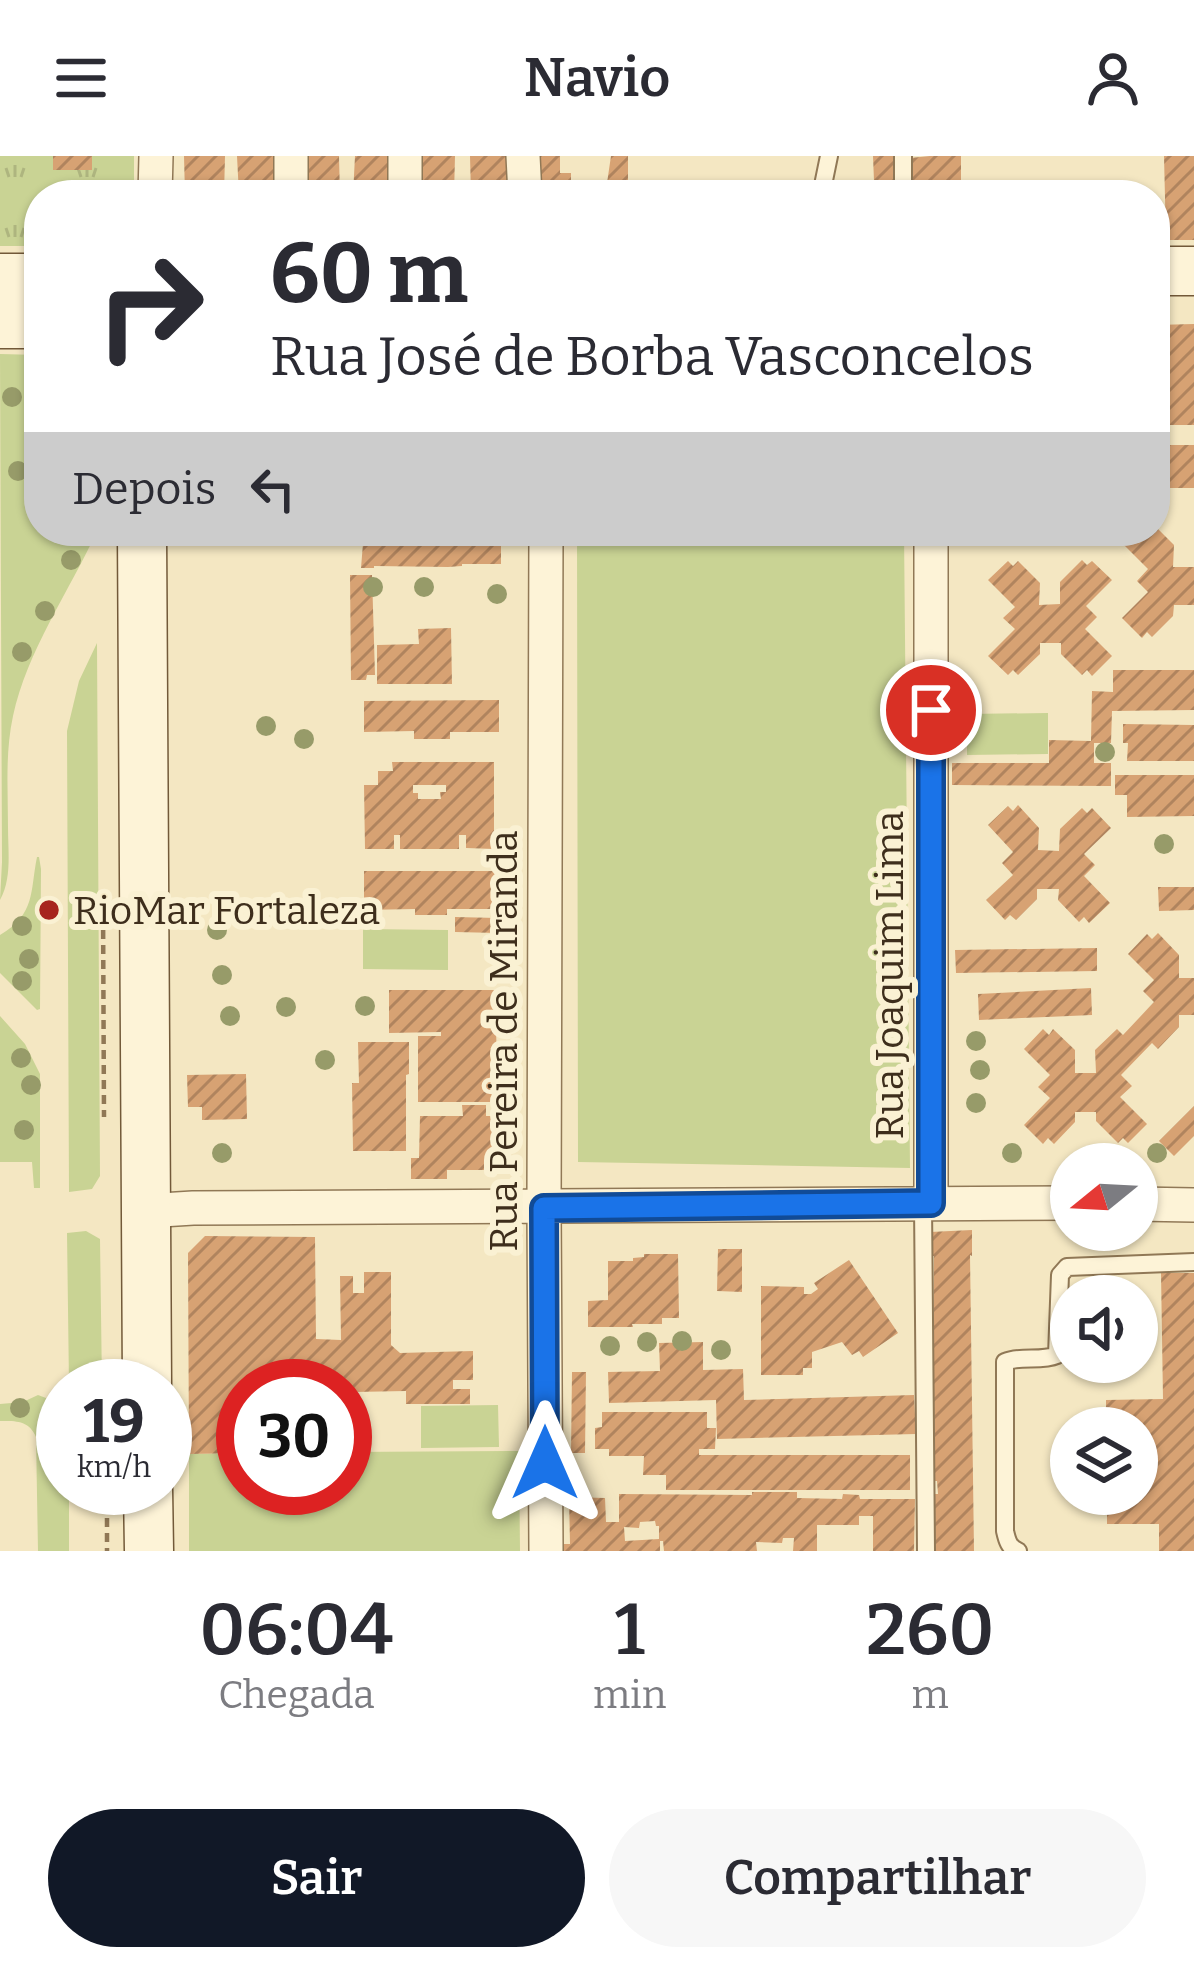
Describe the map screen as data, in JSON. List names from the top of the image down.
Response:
{
  "streets": {
    "street": ["Rua Joaquim Lima", "Rua Pereira de Miranda"]
  },
  "places": ["RioMar Fortaleza"],
  "north": "left",
  "page": {
    "header": "Navio",
    "turn": ["60 m", "Rua José de Borba Vasconcelos"],
    "then": "Depois",
    "speed": "19 km/h",
    "limit": "30",
    "eta": [
      "06:04",
      "Chegada",
      "1",
      "min",
      "260",
      "m"
    ],
    "buttons": ["Sair", "Compartilhar"]
  }
}
